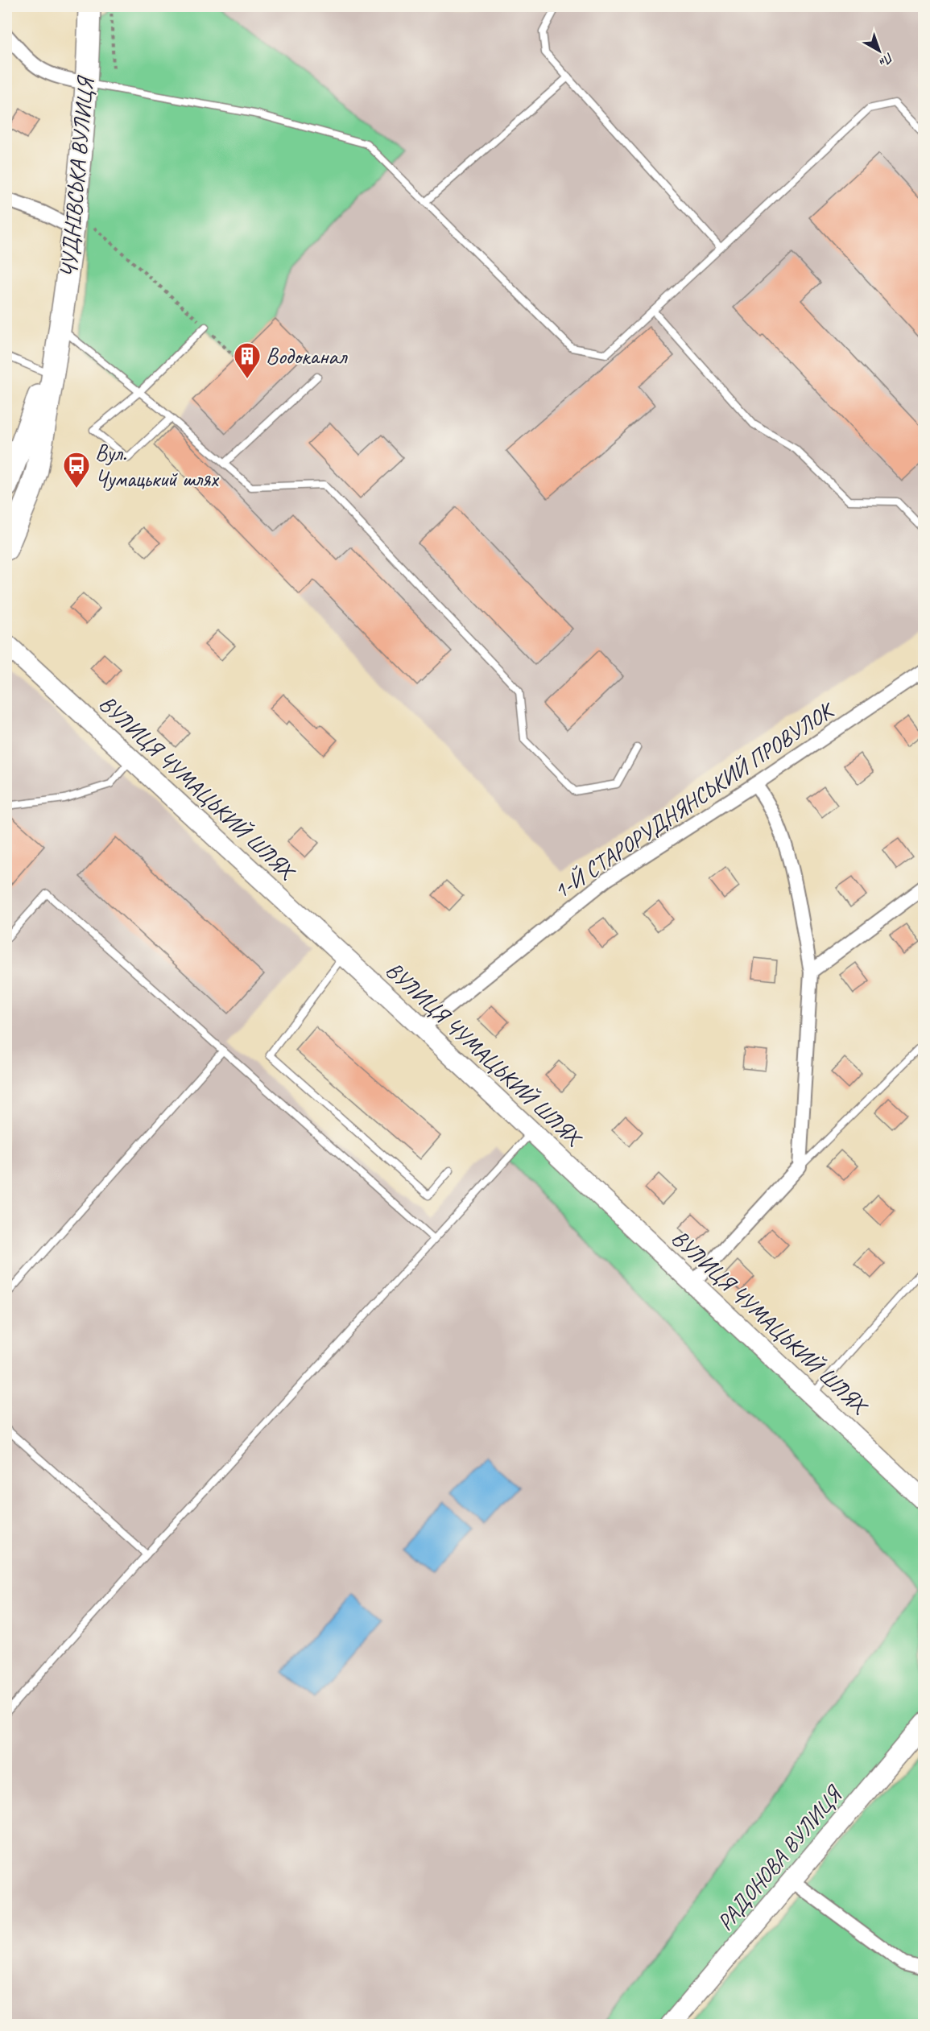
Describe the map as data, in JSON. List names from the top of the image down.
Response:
{
  "streets": {
    "main road": ["ЧУДНІВСЬКА ВУЛИЦЯ"],
    "street": ["ВУЛИЦЯ ЧУМАЦЬКИЙ ШЛЯХ", "1-Й СТАРОРУДНЯНСЬКИЙ ПРОВУЛОК", "РАДОНОВА ВУЛИЦЯ"]
  },
  "crossings": [
    ["ВУЛИЦЯ ЧУМАЦЬКИЙ ШЛЯХ", "1-Й СТАРОРУДНЯНСЬКИЙ ПРОВУЛОК"]
  ],
  "places": {
    "building": ["Водоканал"],
    "bus stop": ["Вул. Чумацький шлях"]
  },
  "north": "bottom right"
}
